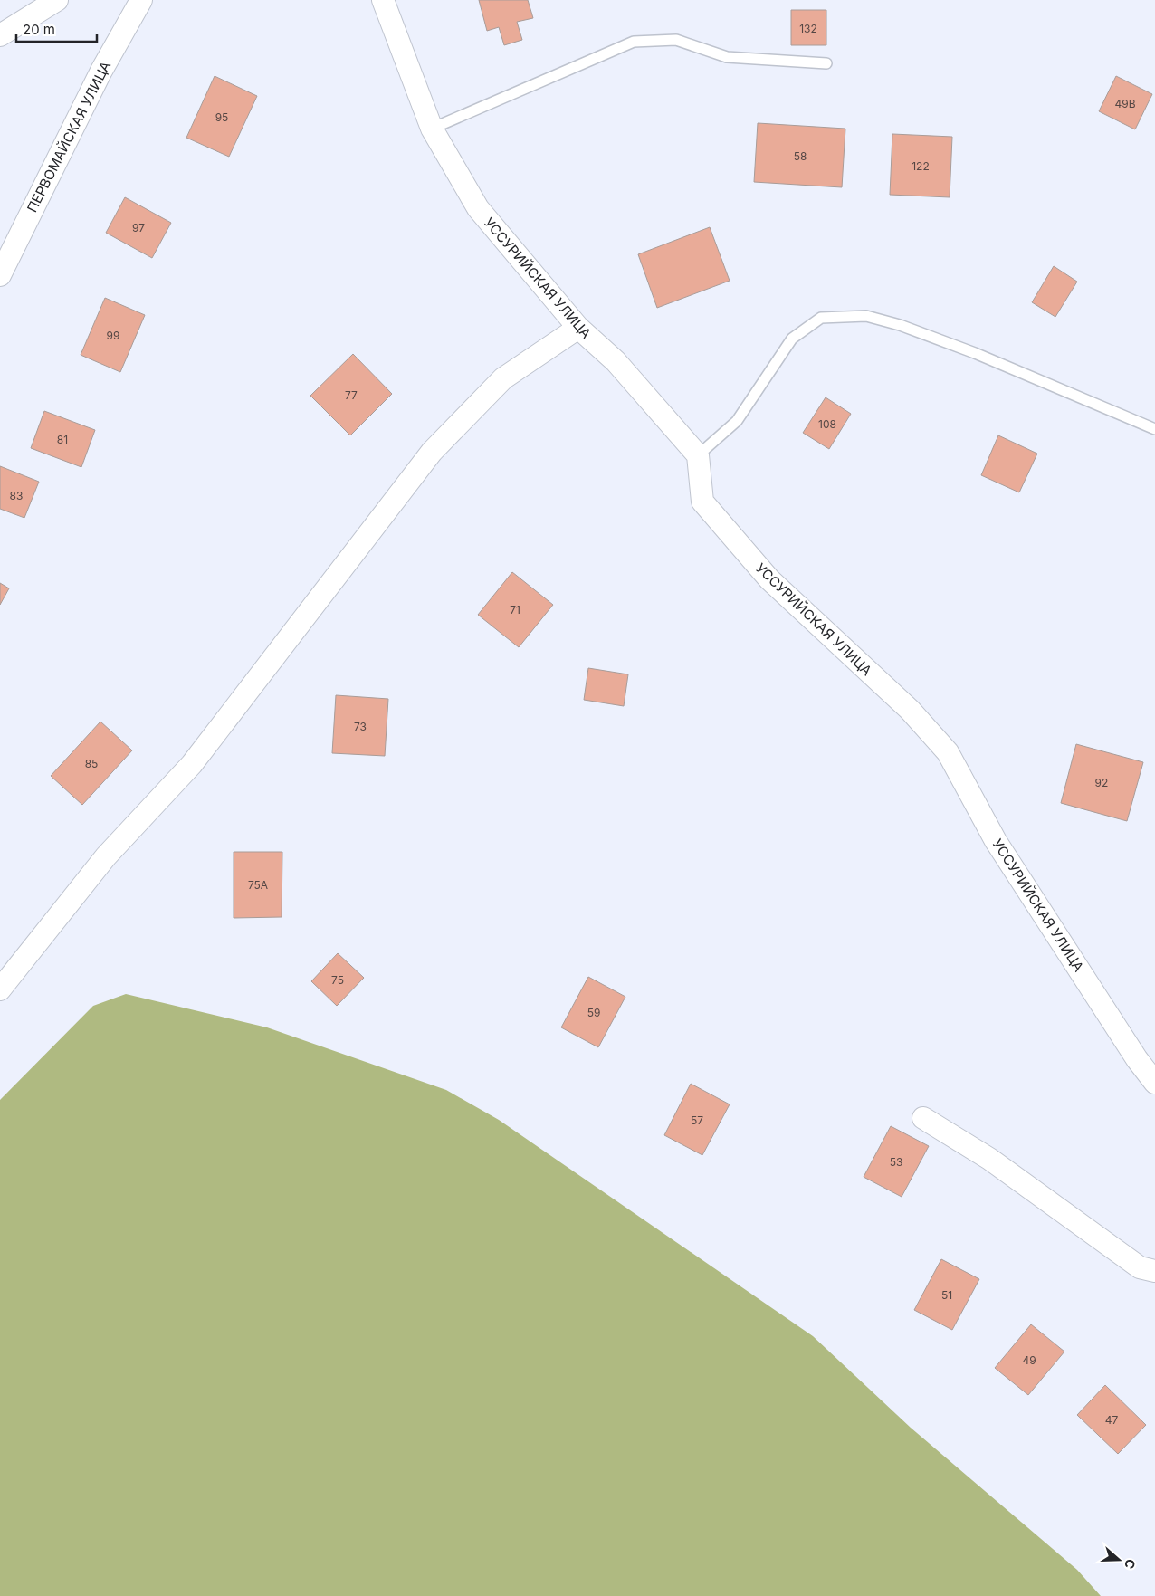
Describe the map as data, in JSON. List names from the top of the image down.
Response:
{
  "streets": {
    "street": ["ПЕРВОМАЙСКАЯ УЛИЦА", "УССУРИЙСКАЯ УЛИЦА"]
  },
  "house_numbers": [
    "132",
    "49В",
    "95",
    "58",
    "122",
    "97",
    "99",
    "77",
    "108",
    "81",
    "83",
    "71",
    "73",
    "85",
    "92",
    "75А",
    "75",
    "59",
    "57",
    "53",
    "51",
    "49",
    "47"
  ],
  "scale_bar": "20 m",
  "north": "right"
}
